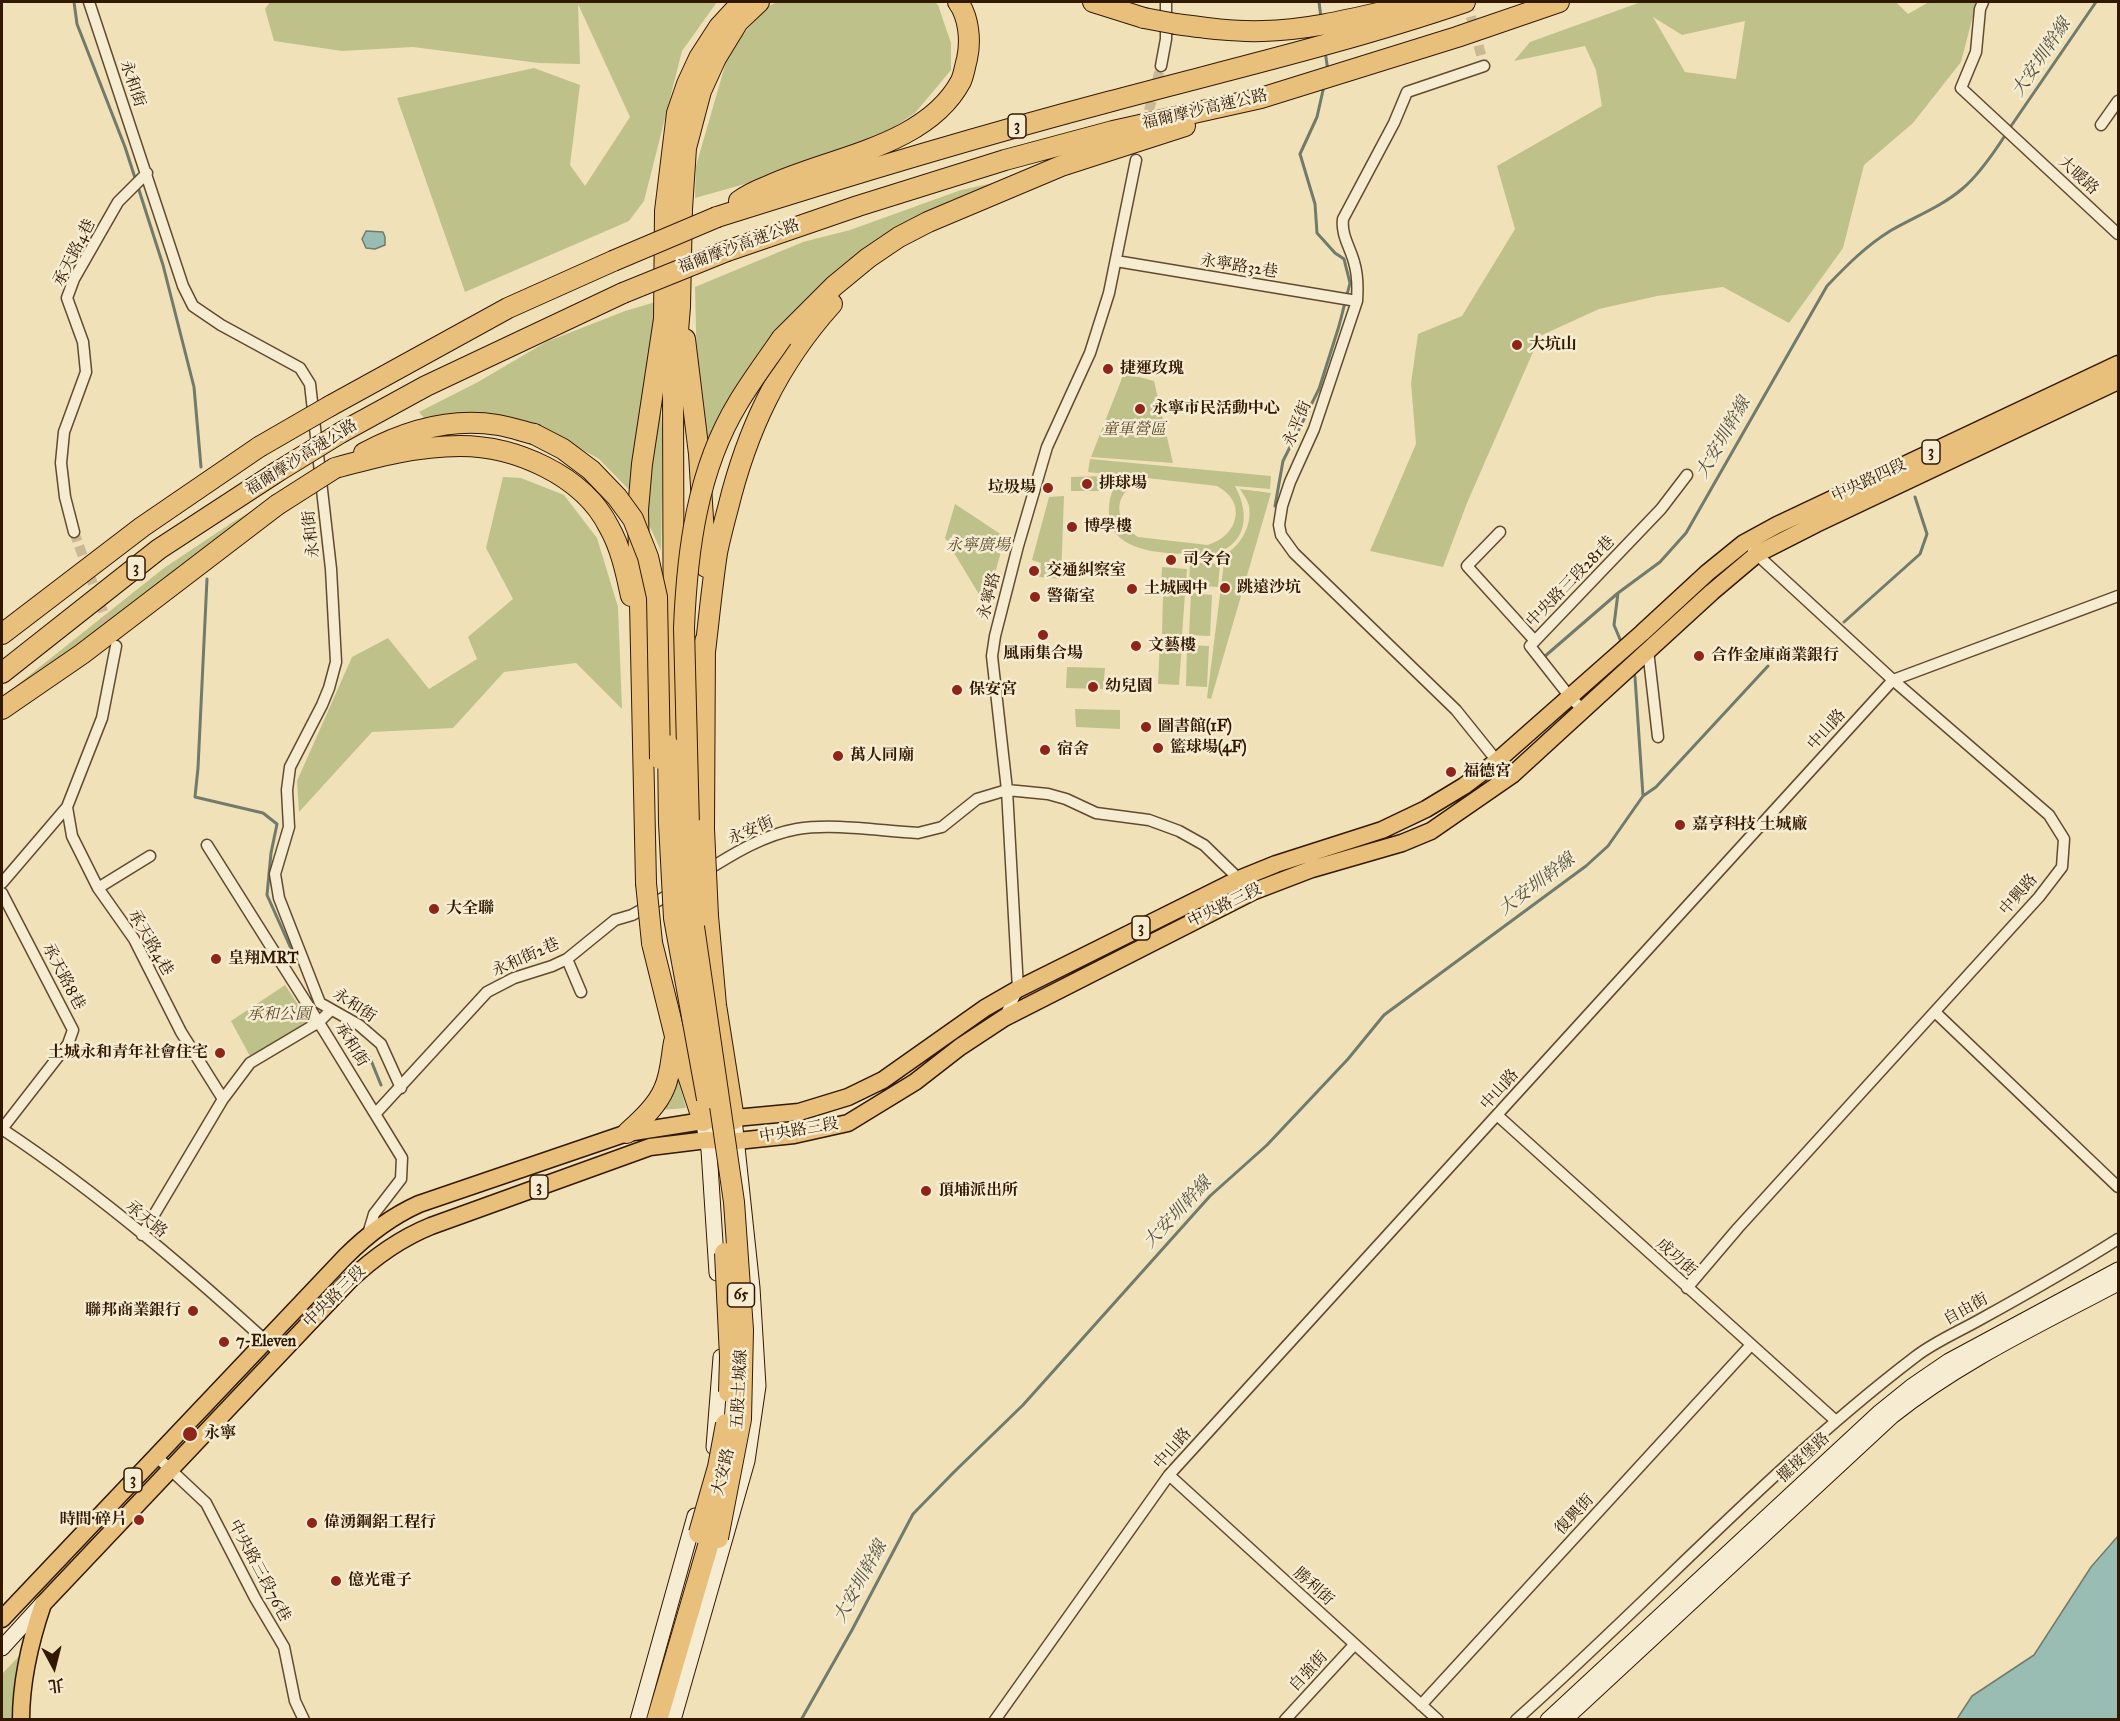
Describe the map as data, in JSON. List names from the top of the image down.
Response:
{
  "streets": {
    "highway": [
      "福爾摩沙高速公路",
      "3",
      "65",
      "五股土城線"
    ],
    "main road": ["中央路四段", "中央路三段"],
    "street": [
      "永和街",
      "大暖路",
      "承天路4巷",
      "永寧路32巷",
      "永平街",
      "中央路三段281巷",
      "永寧路",
      "中山路",
      "永安街",
      "中興路",
      "永和街2巷",
      "承天路8巷",
      "承和街",
      "承天路",
      "成功街",
      "自由街",
      "擺接堡路",
      "大安路",
      "復興街",
      "中央路三段76巷",
      "勝利街",
      "自強街"
    ]
  },
  "crossings": [
    ["永和街", "承天路4巷"],
    ["永和街", "永和街2巷"],
    ["3", "中央路三段"],
    ["永寧路32巷", "永平街"],
    ["永寧路32巷", "永寧路"],
    ["永平街", "中央路三段"],
    ["中央路四段", "中興路"],
    ["中央路四段", "中央路三段"],
    ["中央路三段281巷", "中央路三段"],
    ["永寧路", "永安街"],
    ["永寧路", "中央路三段"],
    ["中山路", "中興路"],
    ["中山路", "成功街"],
    ["中山路", "勝利街"],
    ["永安街", "永和街2巷"],
    ["中興路", "成功街"],
    ["中央路三段", "承和街"],
    ["中央路三段", "承天路"],
    ["中央路三段", "大安路"],
    ["中央路三段", "中央路三段76巷"],
    ["永和街2巷", "承和街"],
    ["承天路8巷", "承天路"],
    ["成功街", "自由街"],
    ["成功街", "復興街"],
    ["復興街", "勝利街"],
    ["勝利街", "自強街"]
  ],
  "water": ["大安圳幹線"],
  "parks": ["童軍營區", "永寧廣場", "承和公園"],
  "places": [
    "大坑山",
    "捷運玫瑰",
    "永寧市民活動中心",
    "排球場",
    "垃圾場",
    "博學樓",
    "司令台",
    "交通糾察室",
    "跳遠沙坑",
    "土城國中",
    "警衛室",
    "風雨集合場",
    "文藝樓",
    "合作金庫商業銀行",
    "幼兒園",
    "保安宮",
    "圖書館(1F)",
    "籃球場(4F)",
    "宿舍",
    "萬人同廟",
    "福德宮",
    "嘉亨科技 土城廠",
    "大全聯",
    "皇翔MRT",
    "土城永和青年社會住宅",
    "頂埔派出所",
    "聯邦商業銀行",
    "7-Eleven",
    "永寧",
    "時間·碎片",
    "偉湧鋼鋁工程行",
    "億光電子"
  ],
  "north": "bottom"
}
